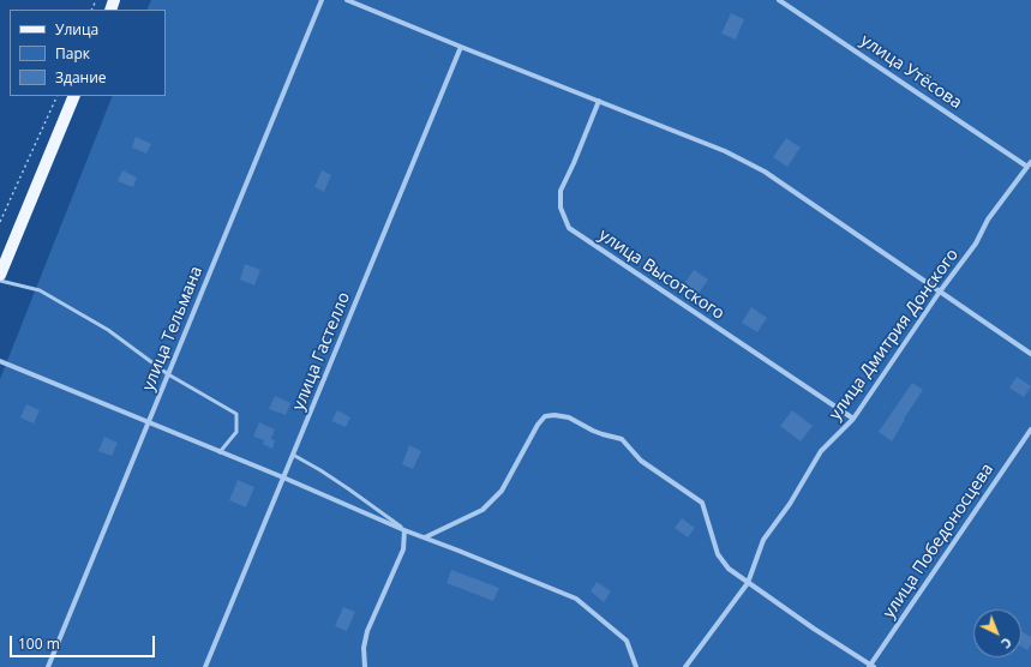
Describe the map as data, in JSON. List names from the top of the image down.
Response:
{
  "streets": {
    "street": [
      "улица Утёсова",
      "улица Высотского",
      "улица Тельмана",
      "улица Дмитрия Донского",
      "улица Гастелло",
      "улица Победоносцева"
    ]
  },
  "crossings": [
    ["улица Утёсова", "улица Дмитрия Донского"],
    ["улица Высотского", "улица Дмитрия Донского"]
  ],
  "legend": ["Улица", "Парк", "Здание"],
  "scale_bar": "100 m",
  "north": "bottom right"
}
